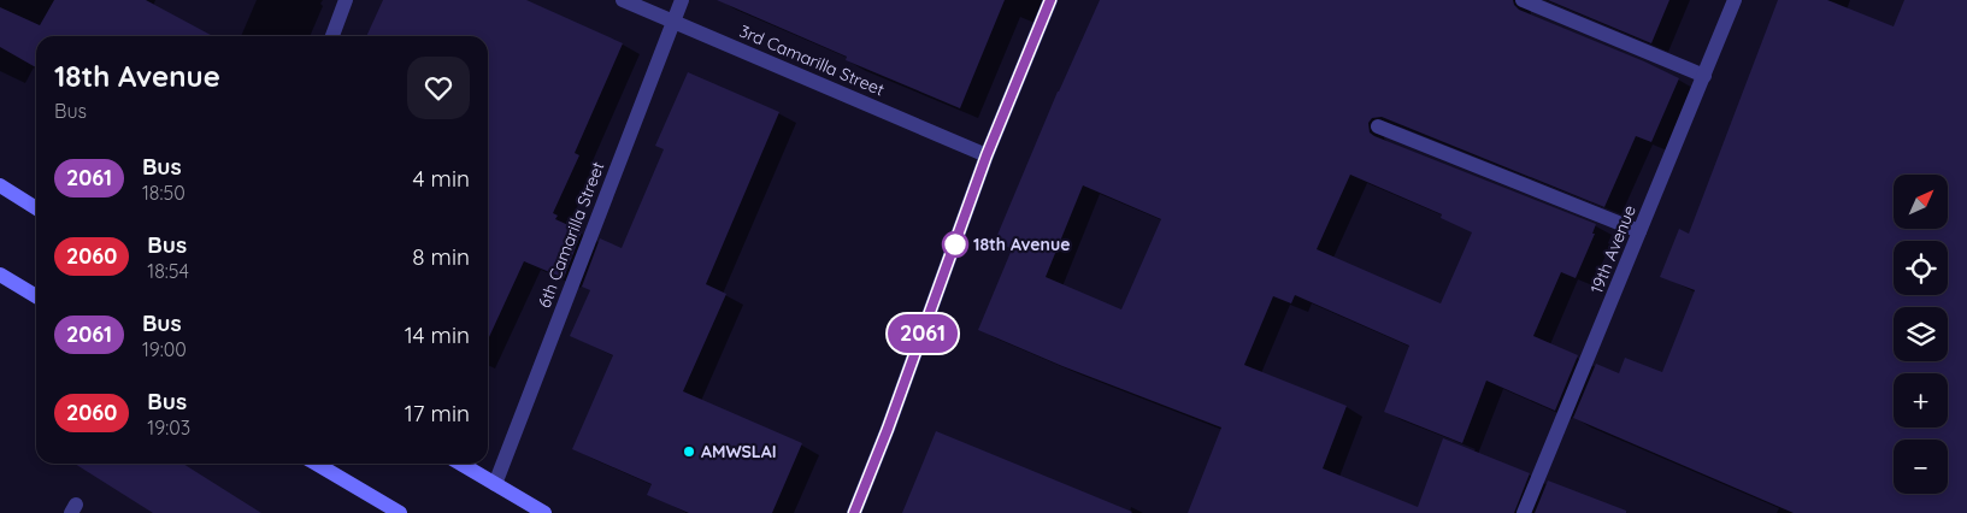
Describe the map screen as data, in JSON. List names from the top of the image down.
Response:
{
  "streets": {
    "street": ["3rd Camarilla Street", "6th Camarilla Street", "19th Avenue"]
  },
  "crossings": [
    ["3rd Camarilla Street", "6th Camarilla Street"]
  ],
  "places": ["18th Avenue", "AMWSLAI"],
  "lines": ["bus line 2061"],
  "north": "top right",
  "page": {
    "on_map": "2061",
    "heading": ["18th Avenue", "Bus"],
    "list": [
      {
        "mark": "2061",
        "name": "Bus",
        "note": "18:50",
        "value": "4 min"
      },
      {
        "mark": "2060",
        "name": "Bus",
        "note": "18:54",
        "value": "8 min"
      },
      {
        "mark": "2061",
        "name": "Bus",
        "note": "19:00",
        "value": "14 min"
      },
      {
        "mark": "2060",
        "name": "Bus",
        "note": "19:03",
        "value": "17 min"
      }
    ],
    "map_buttons": ["+", "−"]
  }
}
